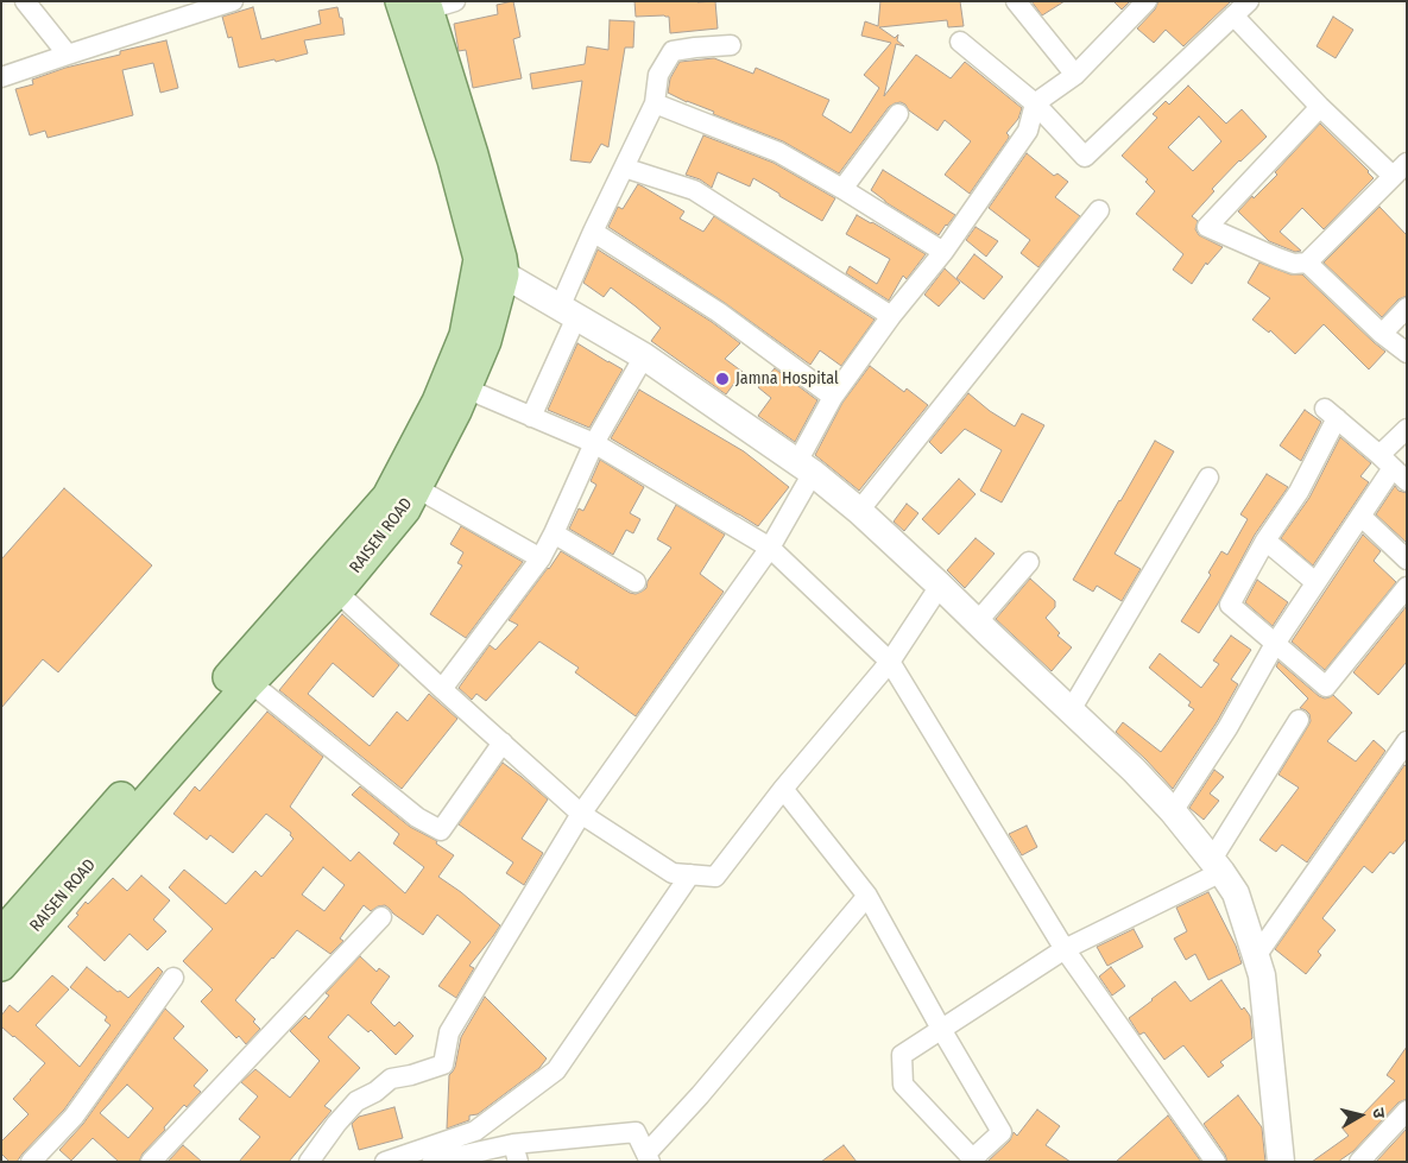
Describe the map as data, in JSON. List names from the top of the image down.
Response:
{
  "streets": {
    "main road": ["RAISEN ROAD"]
  },
  "places": ["Jamna Hospital"],
  "north": "right"
}
